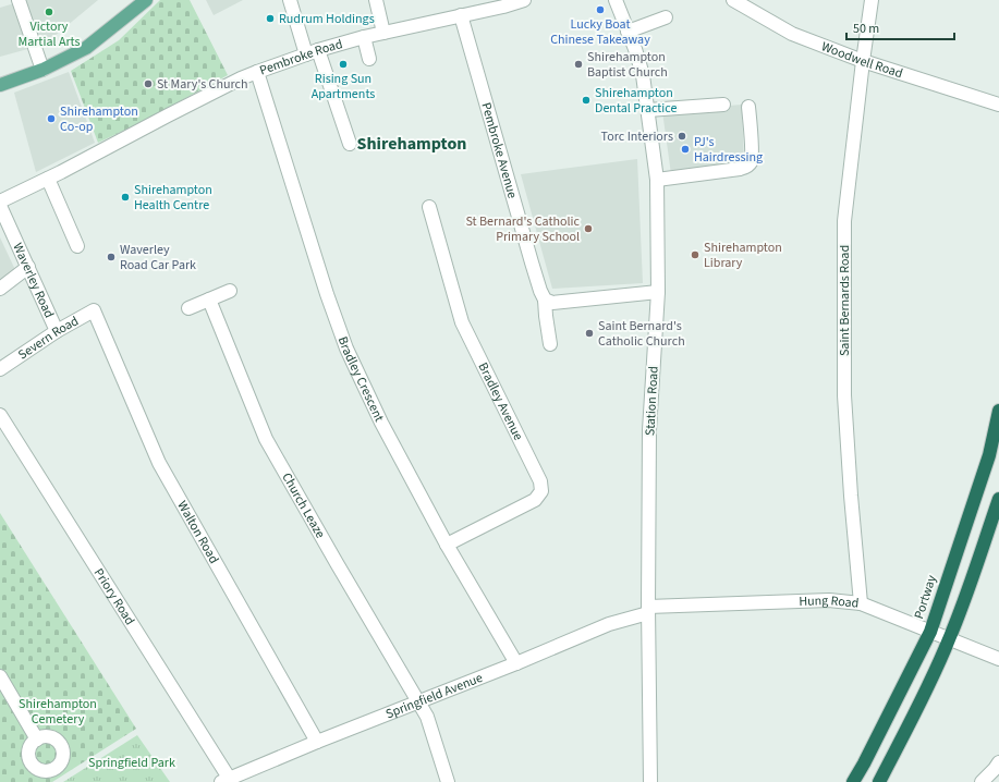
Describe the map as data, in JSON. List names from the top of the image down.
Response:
{
  "streets": {
    "highway": ["Portway"],
    "street": [
      "Pembroke Road",
      "Woodwell Road",
      "Pembroke Avenue",
      "Waverley Road",
      "Saint Bernards Road",
      "Severn Road",
      "Bradley Crescent",
      "Station Road",
      "Bradley Avenue",
      "Church Leaze",
      "Walton Road",
      "Priory Road",
      "Hung Road",
      "Springfield Avenue"
    ]
  },
  "crossings": [
    ["Pembroke Road", "Pembroke Avenue"],
    ["Pembroke Road", "Bradley Crescent"],
    ["Woodwell Road", "Saint Bernards Road"],
    ["Waverley Road", "Severn Road"],
    ["Saint Bernards Road", "Hung Road"],
    ["Severn Road", "Walton Road"],
    ["Bradley Crescent", "Bradley Avenue"],
    ["Bradley Crescent", "Springfield Avenue"],
    ["Station Road", "Hung Road"],
    ["Station Road", "Springfield Avenue"],
    ["Church Leaze", "Springfield Avenue"],
    ["Walton Road", "Springfield Avenue"],
    ["Priory Road", "Springfield Avenue"],
    ["Portway", "Hung Road"],
    ["Hung Road", "Springfield Avenue"]
  ],
  "districts": ["Shirehampton"],
  "parks": ["Shirehampton Cemetery", "Springfield Park"],
  "places": [
    "Lucky Boat Chinese Takeaway",
    "Victory Martial Arts",
    "Rudrum Holdings",
    "Rising Sun Apartments",
    "Shirehampton Baptist Church",
    "St Mary's Church",
    "Shirehampton Dental Practice",
    "Shirehampton Co-op",
    "Torc Interiors",
    "PJ's Hairdressing",
    "Shirehampton Health Centre",
    "St Bernard's Catholic Primary School",
    "Shirehampton Library",
    "Waverley Road Car Park",
    "Saint Bernard's Catholic Church"
  ],
  "scale_bar": "50 m"
}
